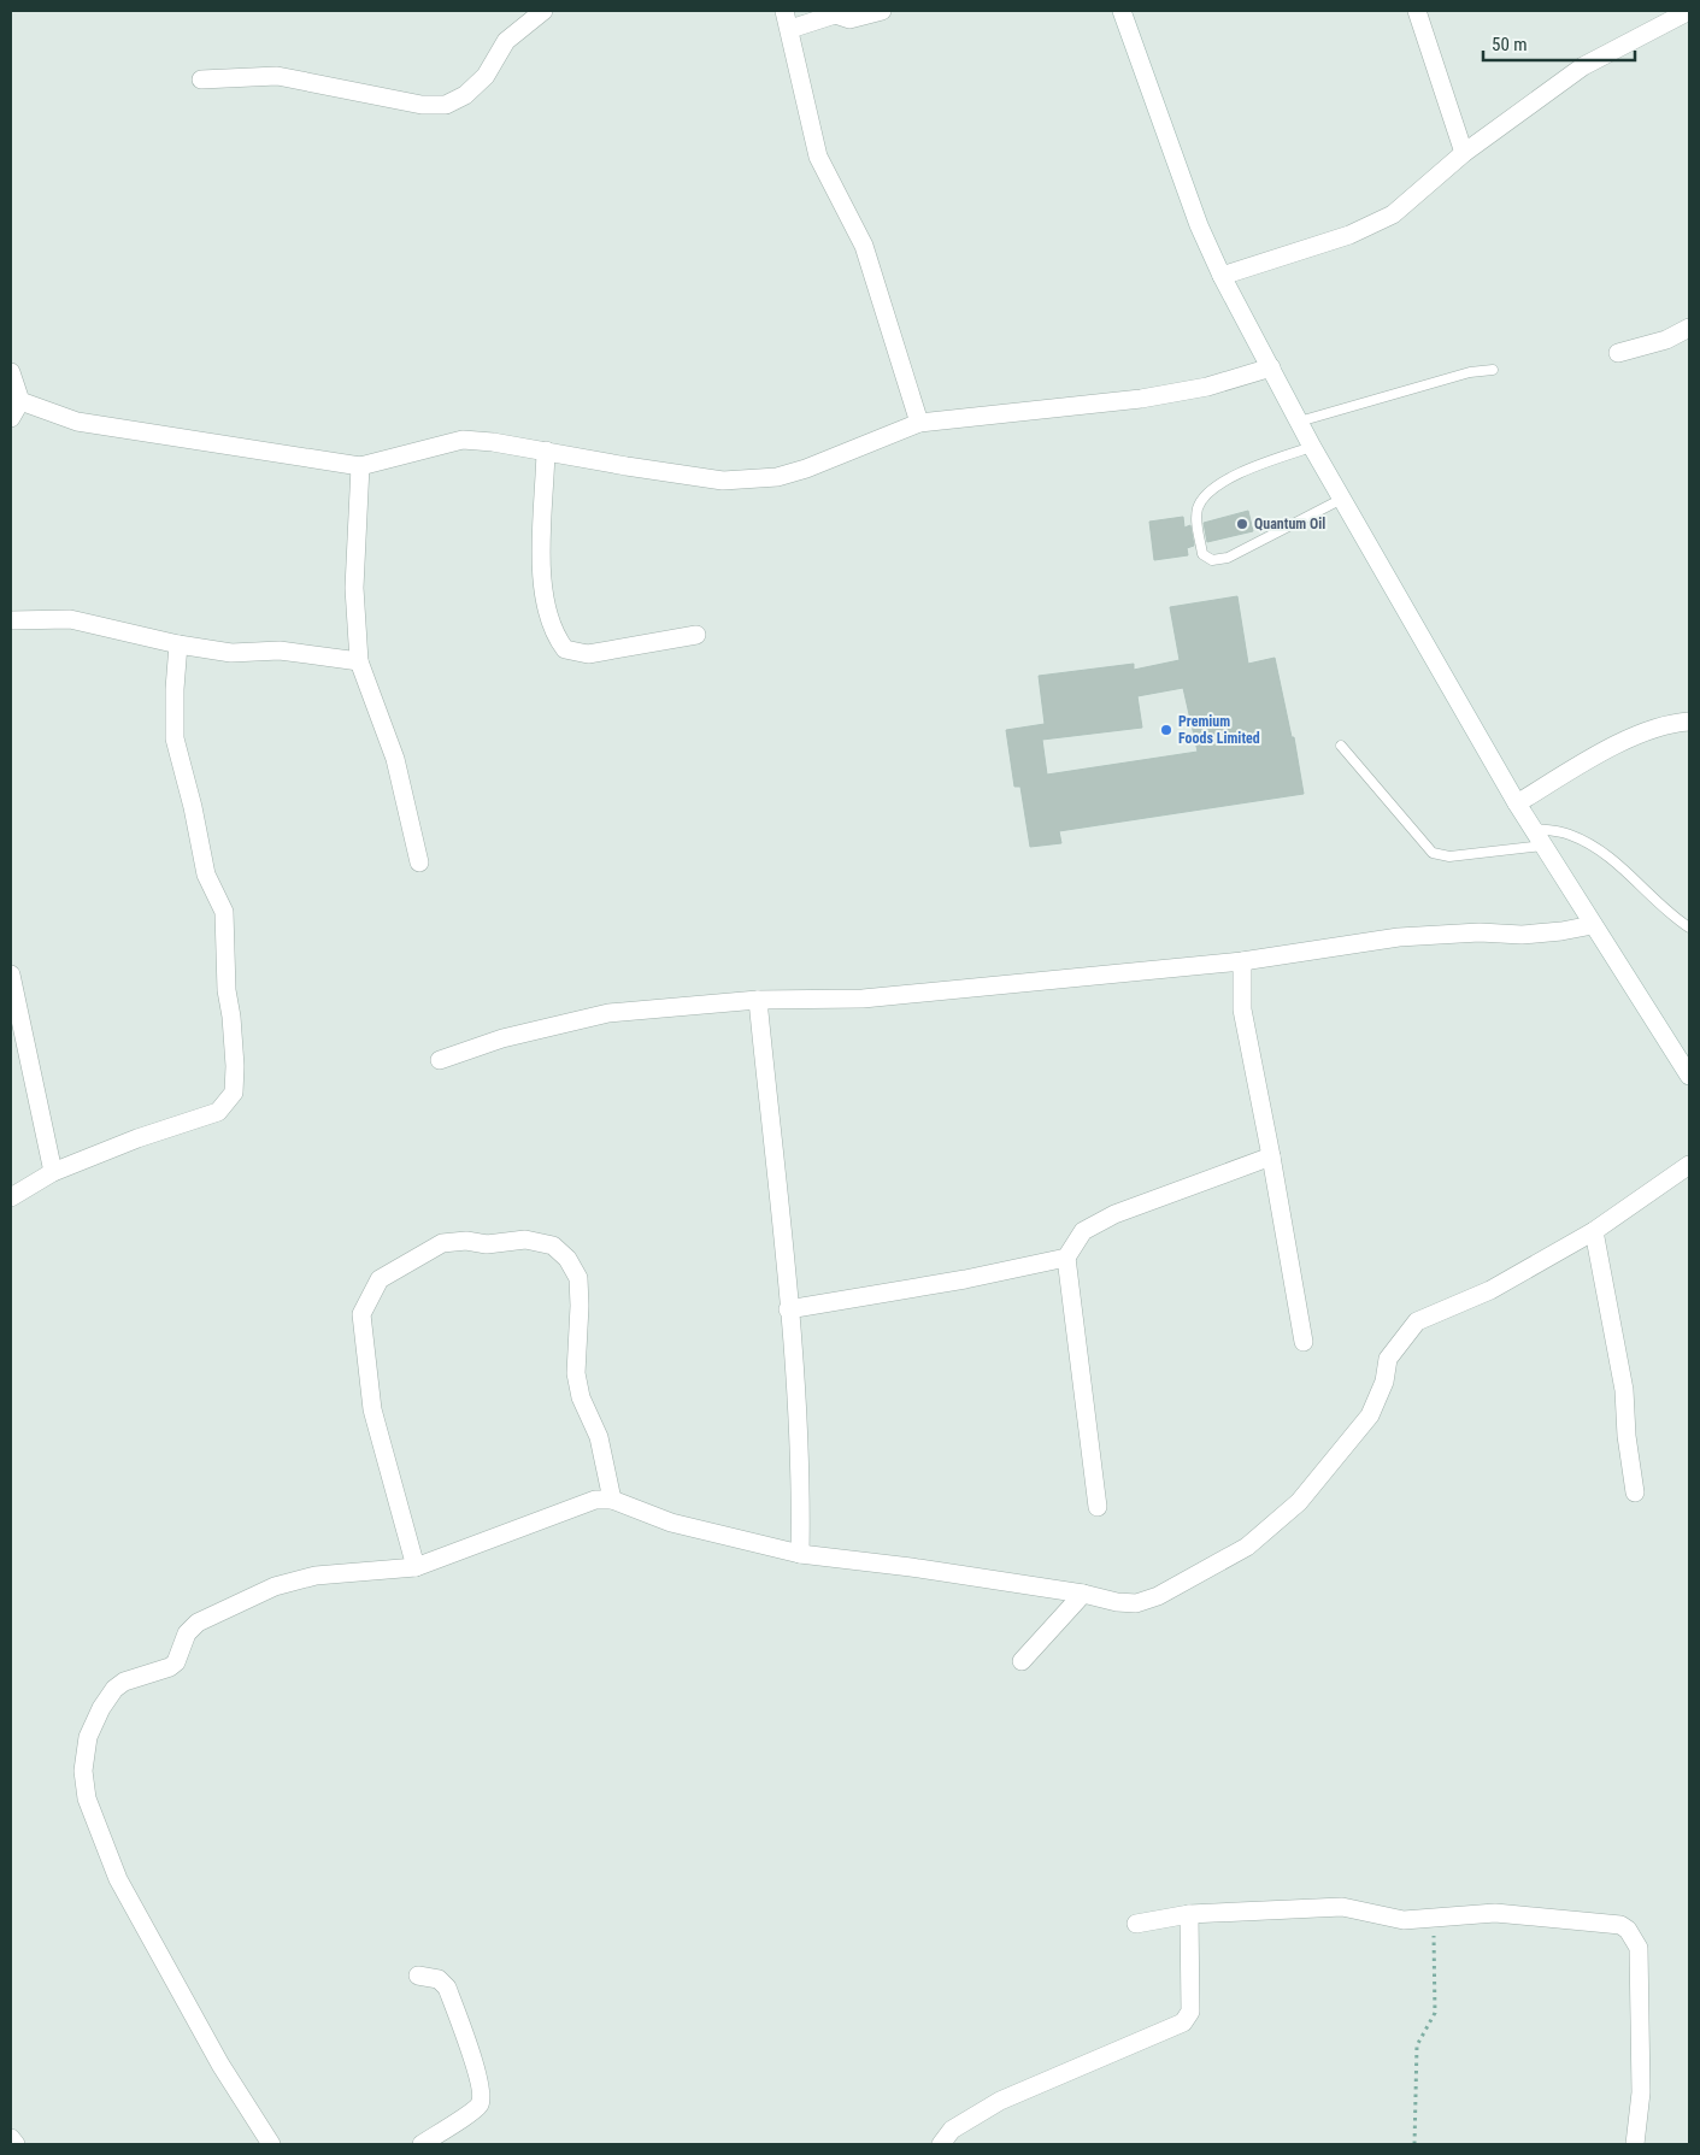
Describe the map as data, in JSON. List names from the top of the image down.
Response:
{
  "places": ["Quantum Oil", "Premium Foods Limited"],
  "scale_bar": "50 m"
}
